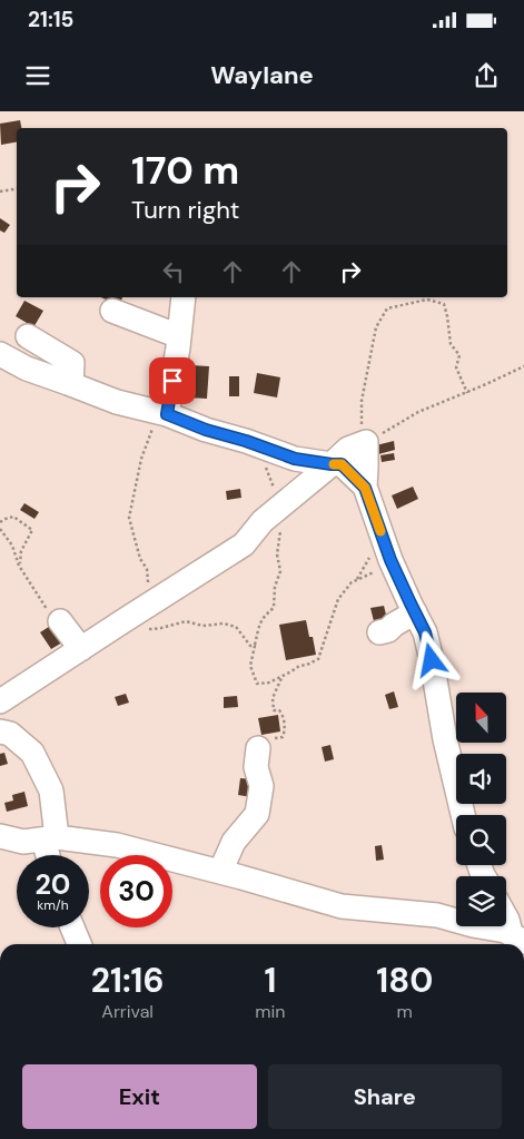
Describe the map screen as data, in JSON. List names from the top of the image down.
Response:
{
  "north": "top",
  "page": {
    "status": "21:15",
    "header": "Waylane",
    "turn": ["170 m", "Turn right"],
    "speed": "20 km/h",
    "limit": "30",
    "eta": [
      "21:16",
      "Arrival",
      "1",
      "min",
      "180",
      "m"
    ],
    "buttons": ["Exit", "Share"]
  }
}
